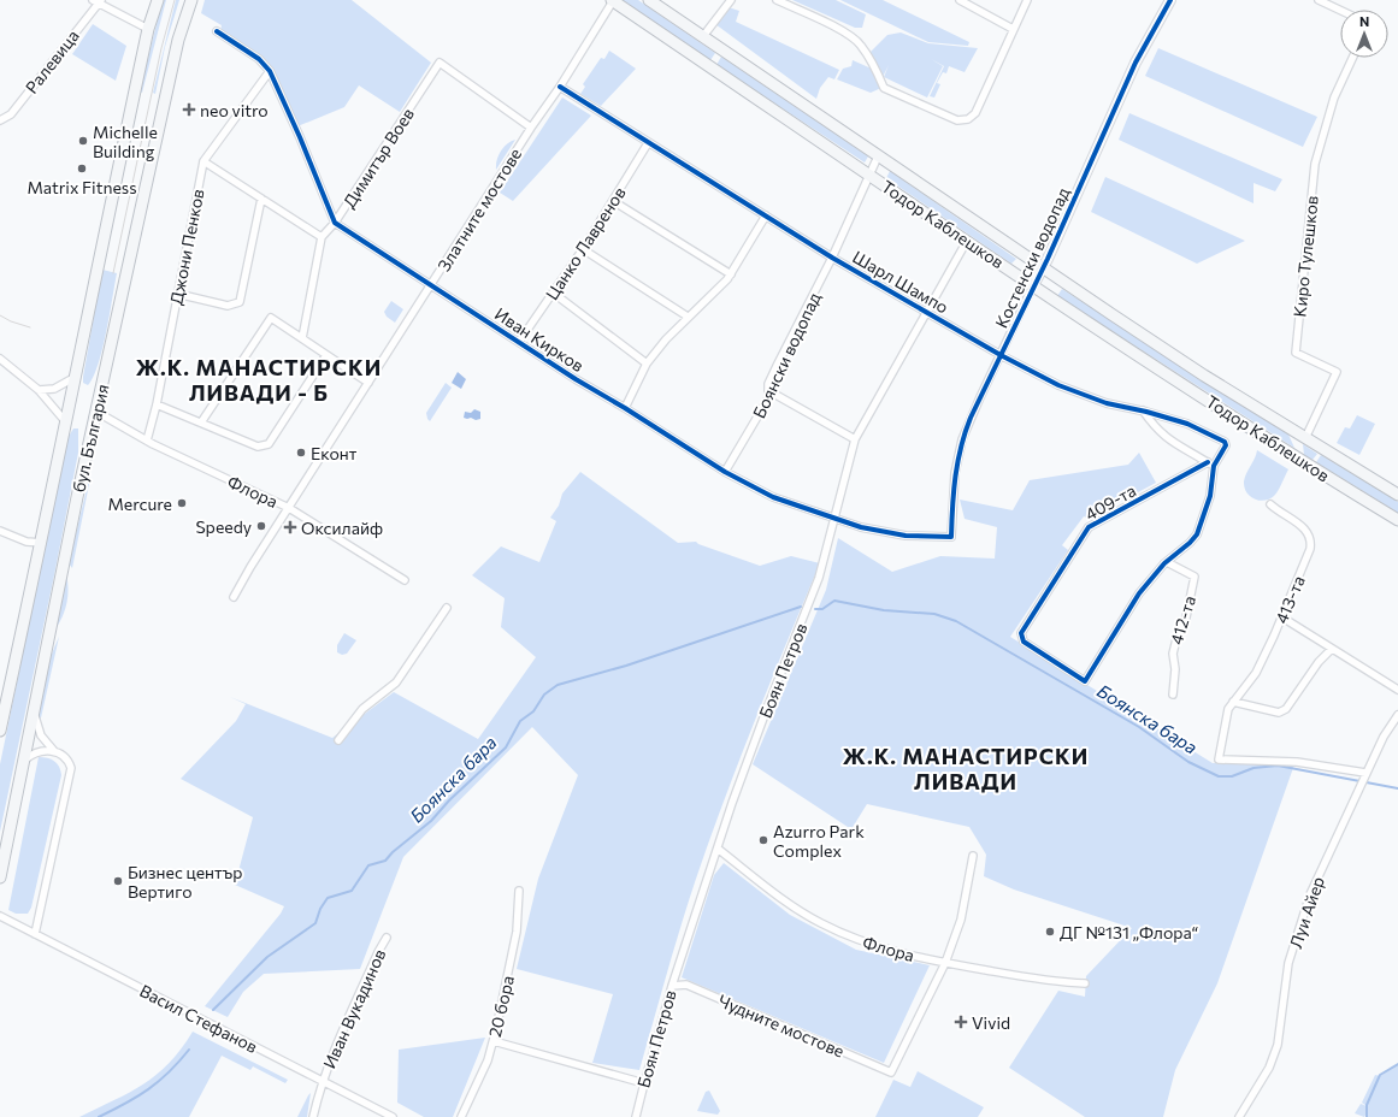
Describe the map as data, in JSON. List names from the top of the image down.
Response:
{
  "streets": {
    "main road": ["Тодор Каблешков", "бул. България"],
    "street": [
      "Ралевица",
      "Димитър Воев",
      "Златните мостове",
      "Цанко Лавренов",
      "Джони Пенков",
      "Киро Тулешков",
      "Костенски водопад",
      "Шарл Шампо",
      "Иван Кирков",
      "Боянски водопад",
      "Флора",
      "409-та",
      "413-та",
      "412-та",
      "Боян Петров",
      "Луи Айер",
      "20 бора",
      "Иван Вукадинов",
      "Васил Стефанов",
      "Чудните мостове"
    ]
  },
  "crossings": [
    ["Димитър Воев", "Златните мостове"],
    ["Димитър Воев", "Иван Кирков"],
    ["Златните мостове", "Тодор Каблешков"],
    ["Златните мостове", "Шарл Шампо"],
    ["Златните мостове", "Иван Кирков"],
    ["Златните мостове", "Флора"],
    ["Тодор Каблешков", "Киро Тулешков"],
    ["Тодор Каблешков", "Костенски водопад"],
    ["Тодор Каблешков", "Боянски водопад"],
    ["Тодор Каблешков", "Боян Петров"],
    ["Цанко Лавренов", "Шарл Шампо"],
    ["Цанко Лавренов", "Иван Кирков"],
    ["Джони Пенков", "Флора"],
    ["Костенски водопад", "Шарл Шампо"],
    ["Костенски водопад", "Иван Кирков"],
    ["Шарл Шампо", "Боянски водопад"],
    ["Шарл Шампо", "409-та"],
    ["Шарл Шампо", "Боян Петров"],
    ["Иван Кирков", "Боянски водопад"],
    ["Иван Кирков", "Боян Петров"],
    ["бул. България", "Флора"],
    ["Флора", "Боян Петров"],
    ["Флора", "Чудните мостове"],
    ["409-та", "412-та"],
    ["413-та", "Луи Айер"],
    ["Боян Петров", "Чудните мостове"],
    ["Иван Вукадинов", "Васил Стефанов"]
  ],
  "districts": ["Ж.К. МАНАСТИРСКИ ЛИВАДИ - Б", "Ж.К. МАНАСТИРСКИ ЛИВАДИ"],
  "water": ["Боянска бара"],
  "places": {
    "health": ["neo vitro", "Оксилайф", "Vivid"],
    "other": [
      "Michelle Building",
      "Matrix Fitness",
      "Еконт",
      "Mercure",
      "Speedy",
      "Azurro Park Complex",
      "Бизнес център Вертиго",
      "ДГ №131 „Флора“"
    ]
  },
  "north": "top"
}
